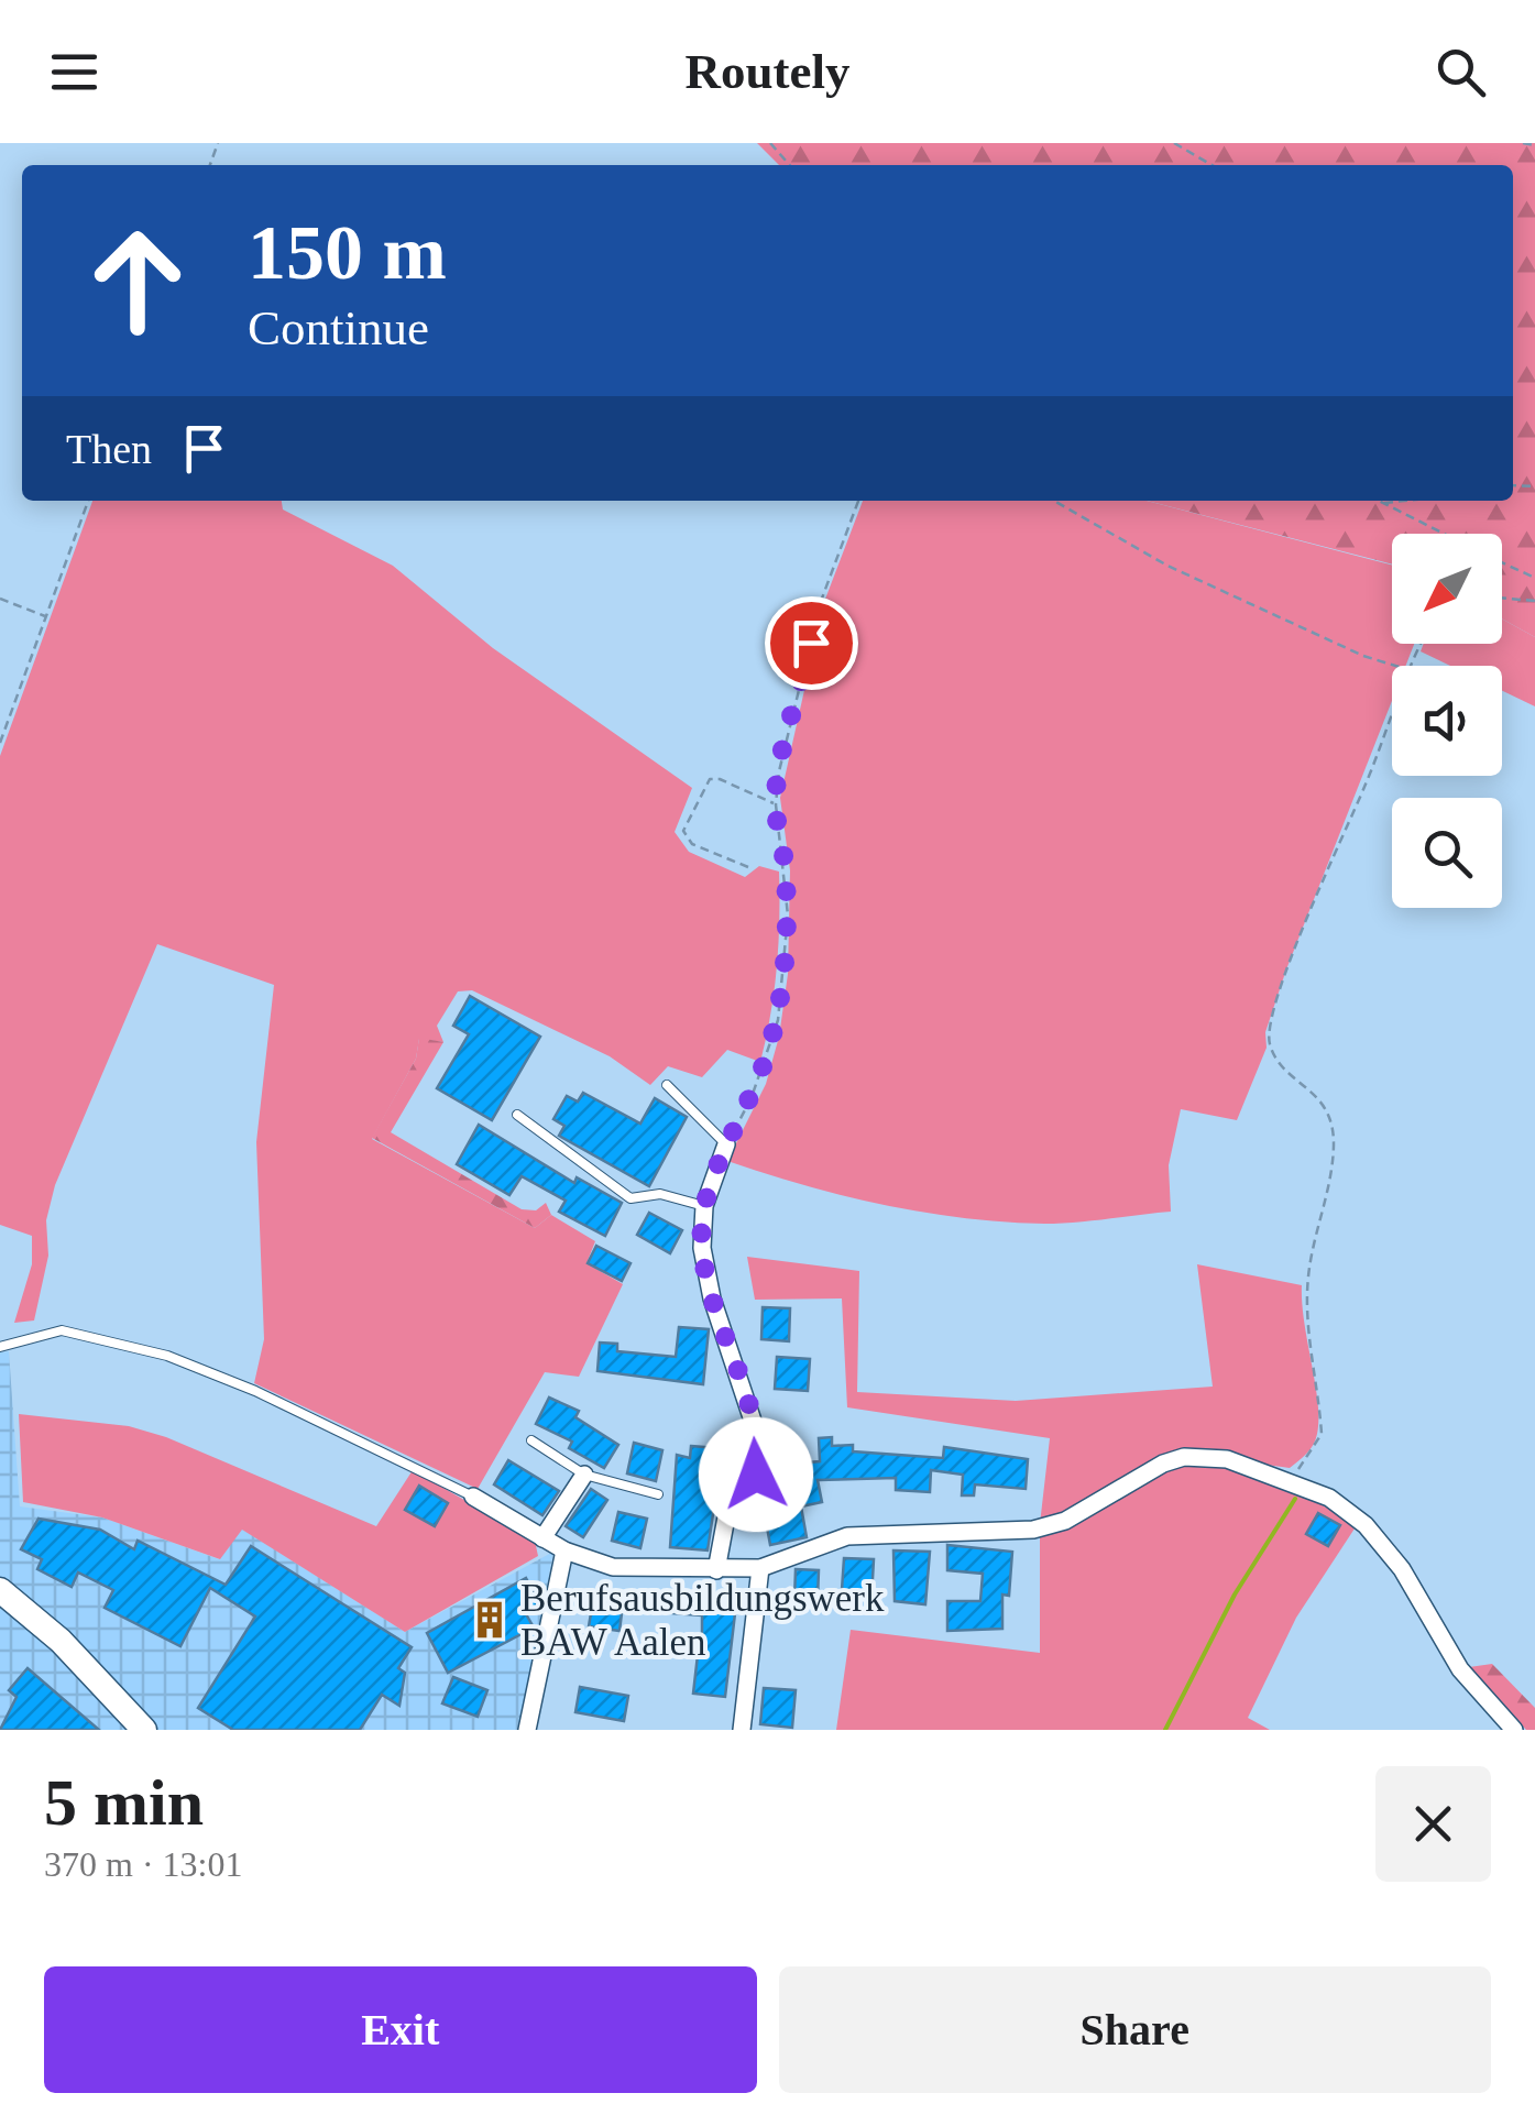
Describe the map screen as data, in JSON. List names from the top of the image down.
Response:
{
  "places": {
    "building": ["Berufsausbildungswerk BAW Aalen"]
  },
  "north": "bottom left",
  "page": {
    "header": "Routely",
    "turn": ["150 m", "Continue"],
    "then": "Then",
    "heading": ["5 min", "370 m · 13:01"],
    "buttons": ["Exit", "Share"]
  }
}
